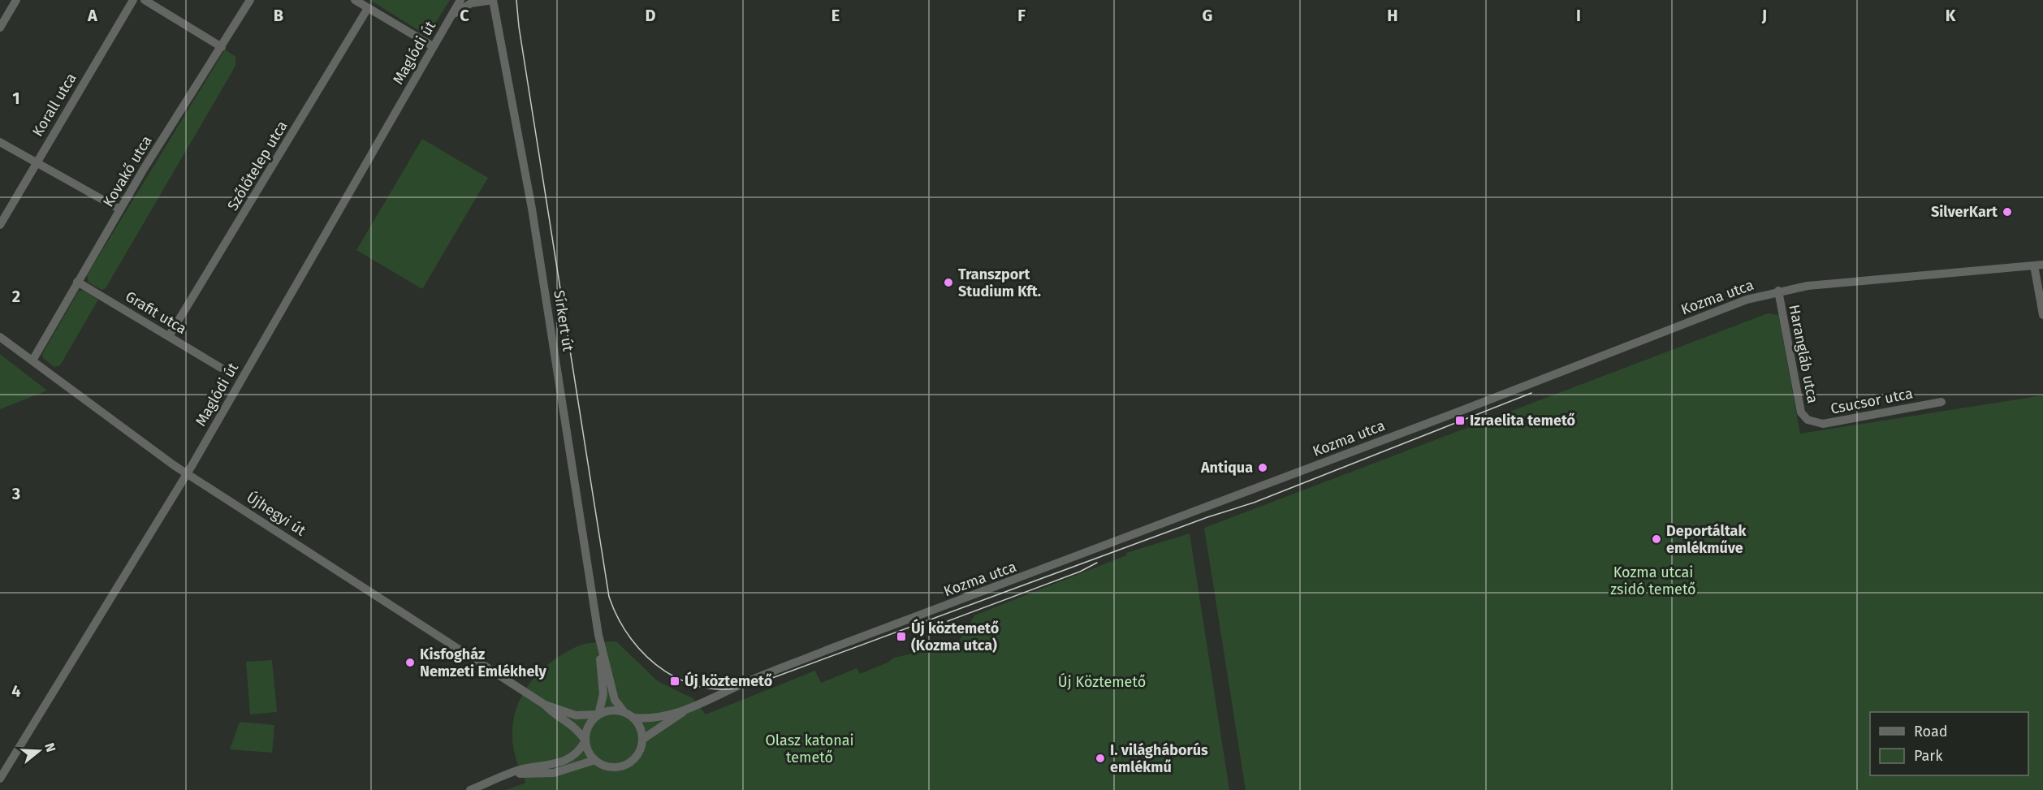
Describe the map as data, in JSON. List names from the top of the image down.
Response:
{
  "streets": {
    "street": [
      "Maglódi út",
      "Korall utca",
      "Szőlőtelep utca",
      "Kovakő utca",
      "Kozma utca",
      "Grafit utca",
      "Sírkert út",
      "Harangláb utca",
      "Csucsor utca",
      "Újhegyi út"
    ]
  },
  "crossings": [
    ["Maglódi út", "Sírkert út"],
    ["Maglódi út", "Újhegyi út"],
    ["Szőlőtelep utca", "Grafit utca"],
    ["Kovakő utca", "Grafit utca"],
    ["Kovakő utca", "Újhegyi út"],
    ["Kozma utca", "Sírkert út"],
    ["Kozma utca", "Harangláb utca"],
    ["Kozma utca", "Újhegyi út"],
    ["Sírkert út", "Újhegyi út"],
    ["Harangláb utca", "Csucsor utca"]
  ],
  "parks": ["Kozma utcai zsidó temető", "Új Köztemető", "Olasz katonai temető"],
  "places": {
    "other": [
      "SilverKart",
      "Transzport Studium Kft.",
      "Antiqua",
      "Deportáltak emlékműve",
      "Kisfogház Nemzeti Emlékhely",
      "I. világháborús emlékmű"
    ],
    "transit": ["Izraelita temető", "Új köztemető (Kozma utca)", "Új köztemető"]
  },
  "legend": ["Road", "Park"],
  "north": "right",
  "grid": {
    "columns": [
      "A",
      "B",
      "C",
      "D",
      "E",
      "F",
      "G",
      "H",
      "I",
      "J",
      "K"
    ],
    "rows": [
      "1",
      "2",
      "3",
      "4"
    ]
  }
}
